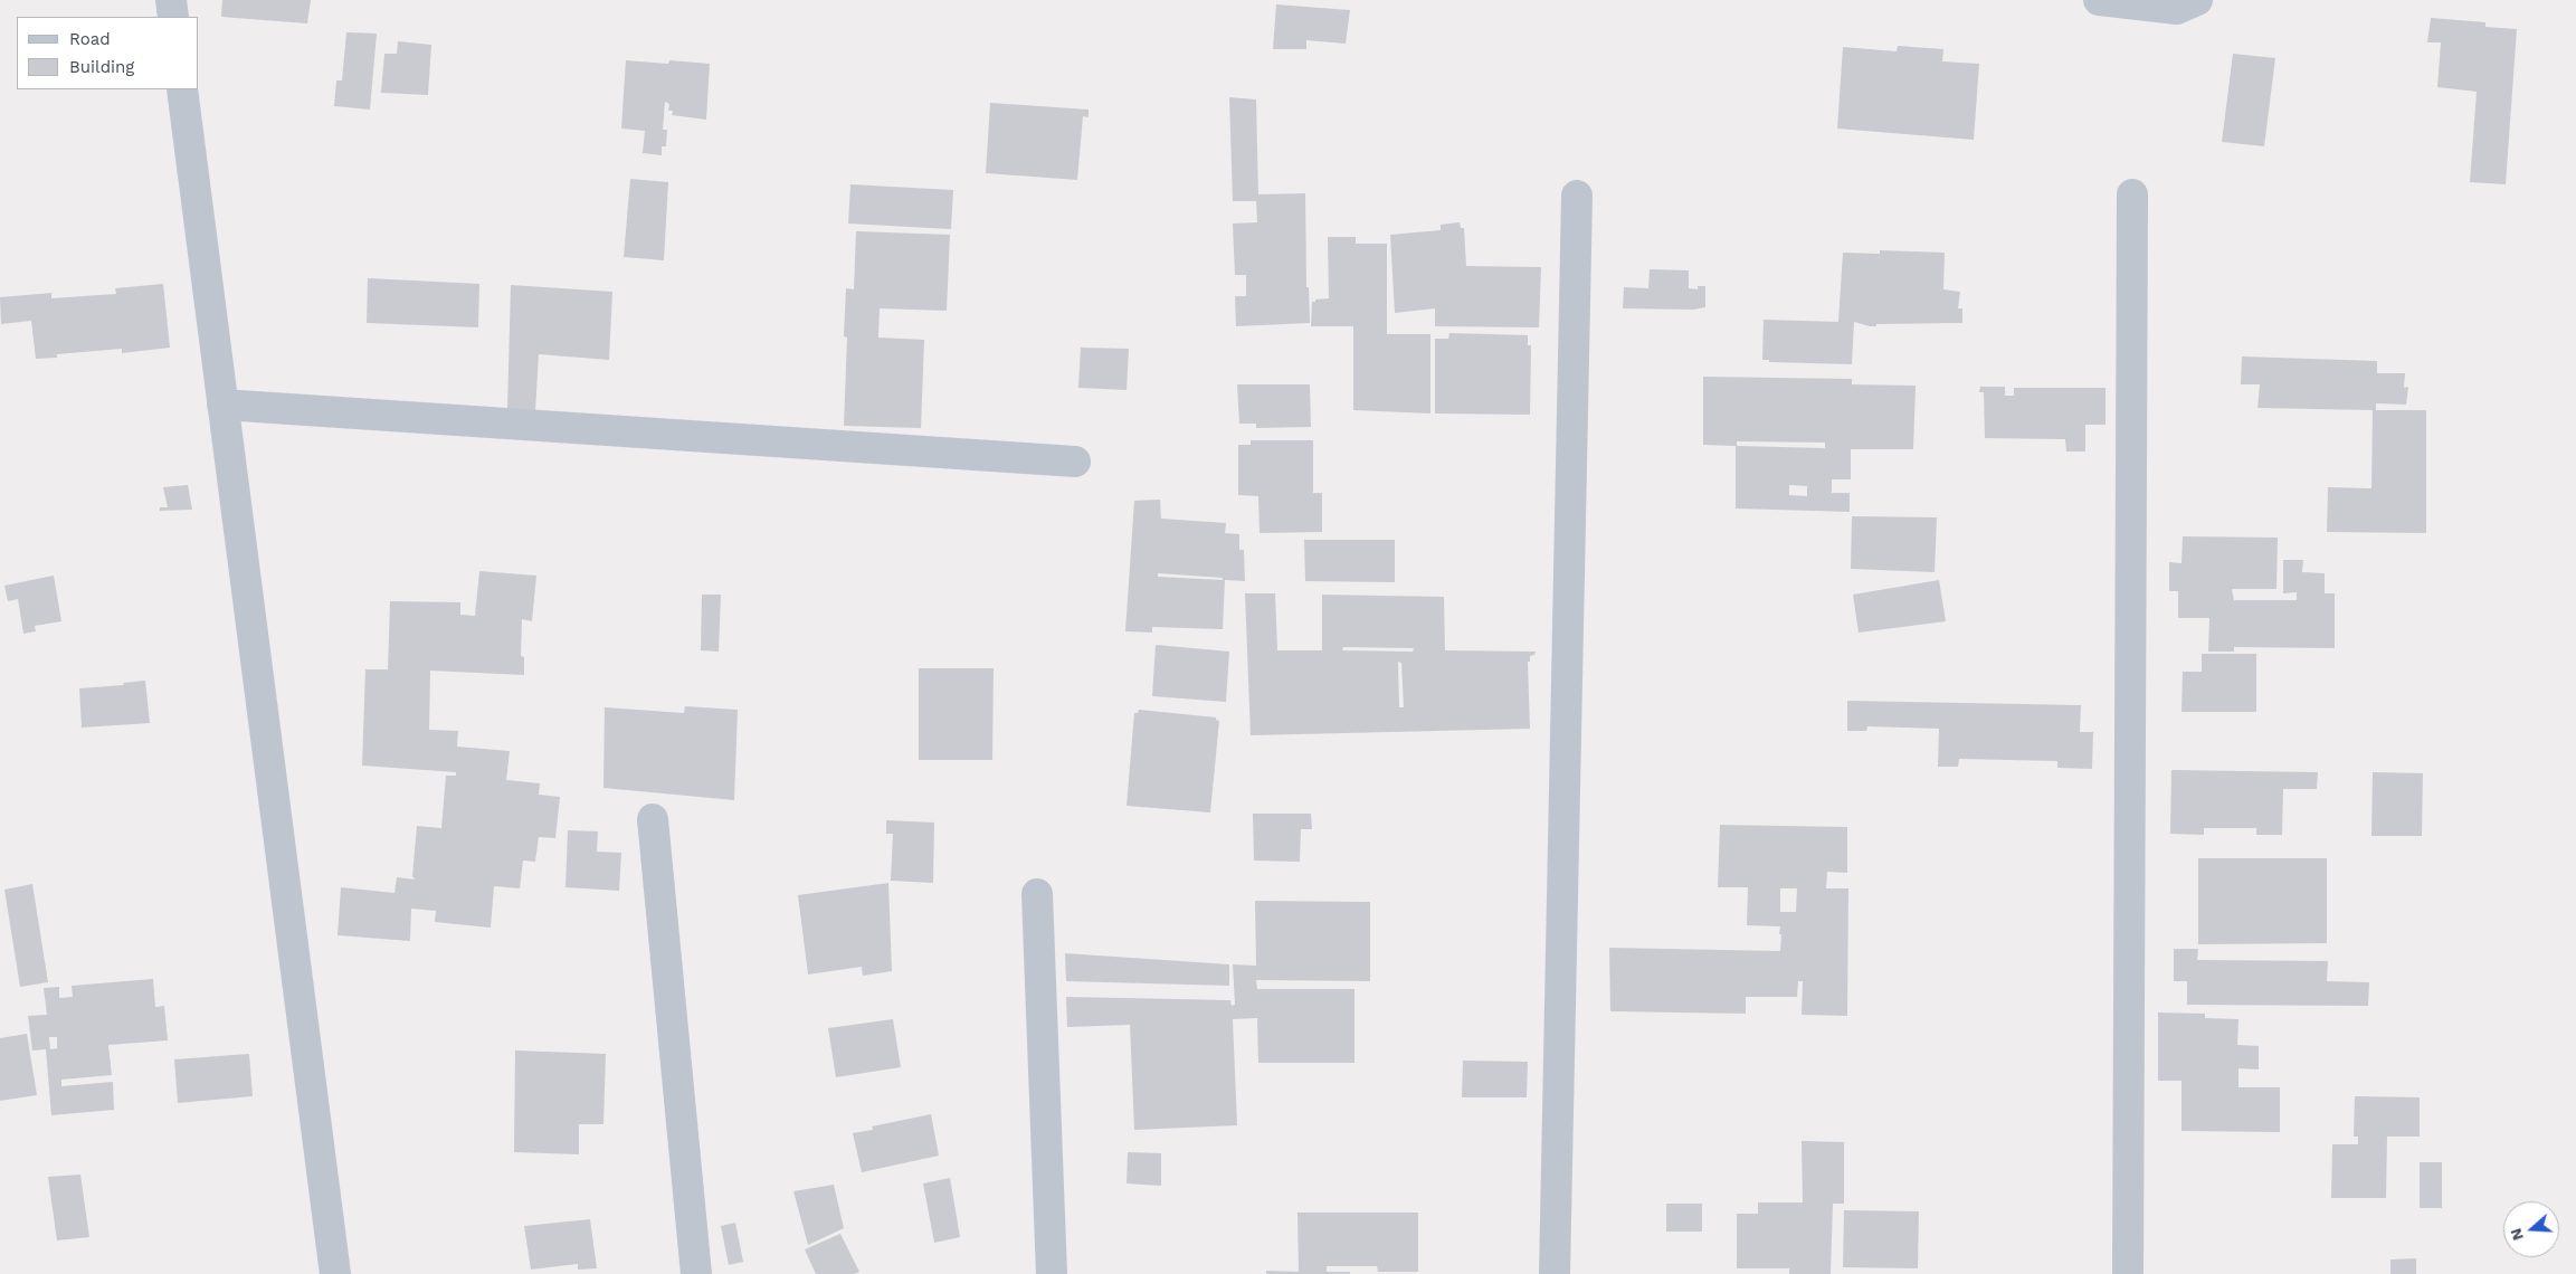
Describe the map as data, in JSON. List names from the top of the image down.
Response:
{
  "legend": ["Road", "Building"],
  "north": "left"
}
